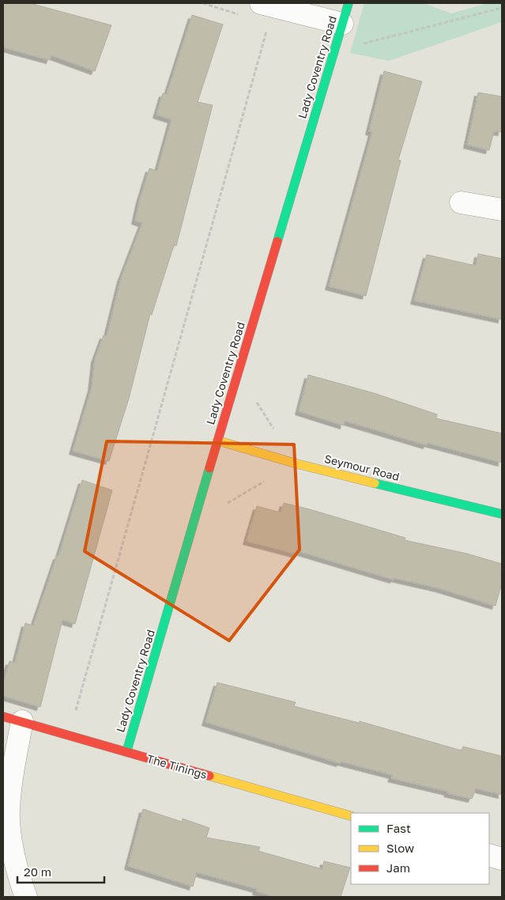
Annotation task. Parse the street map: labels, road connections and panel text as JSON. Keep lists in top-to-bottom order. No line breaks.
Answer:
{"streets":{"street":["Lady Coventry Road","Seymour Road","The Tinings"]},"crossings":[["Lady Coventry Road","Seymour Road"],["Lady Coventry Road","The Tinings"]],"legend":["Fast","Slow","Jam"],"scale_bar":"20 m"}
